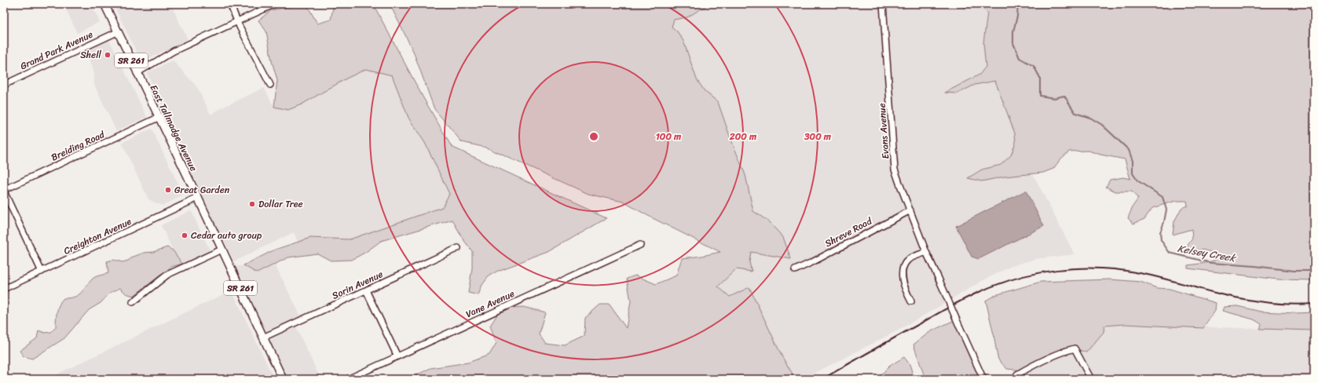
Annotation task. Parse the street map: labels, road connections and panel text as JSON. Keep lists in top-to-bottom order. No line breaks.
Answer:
{"streets":{"main road":["SR 261","East Tallmadge Avenue"],"street":["Grand Park Avenue","Evans Avenue","Breiding Road","Shreve Road","Creighton Avenue","Sorin Avenue","Vane Avenue"]},"crossings":[["Grand Park Avenue","East Tallmadge Avenue"],["East Tallmadge Avenue","Breiding Road"],["East Tallmadge Avenue","Creighton Avenue"],["East Tallmadge Avenue","Sorin Avenue"],["Evans Avenue","Shreve Road"]],"water":["Kelsey Creek"],"places":["Shell","Great Garden","Dollar Tree","Cedar auto group"],"rings":["100 m","200 m","300 m"]}
